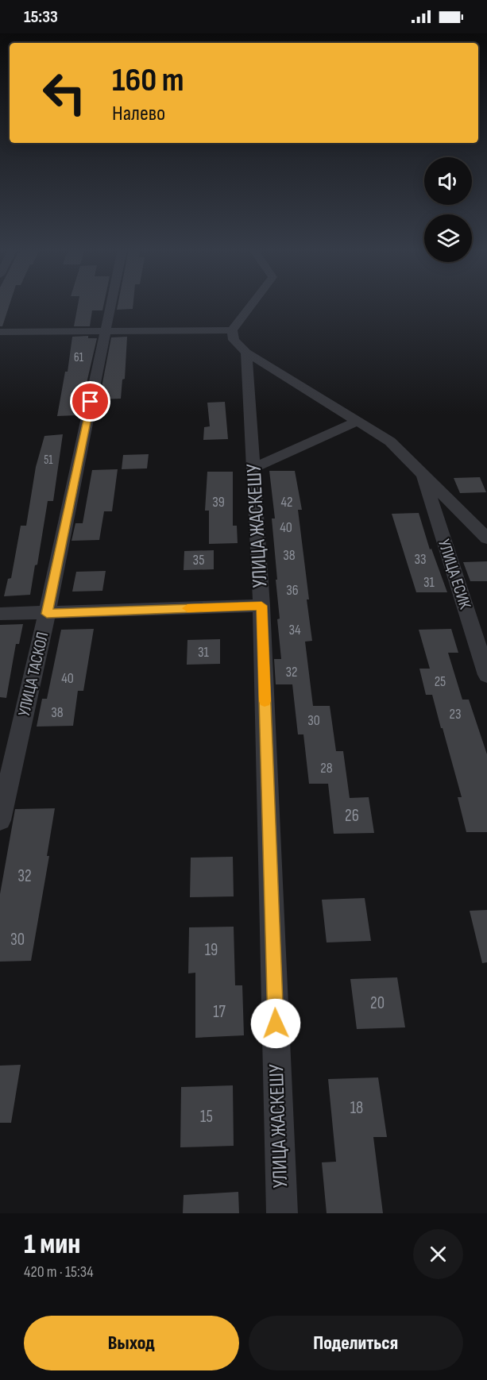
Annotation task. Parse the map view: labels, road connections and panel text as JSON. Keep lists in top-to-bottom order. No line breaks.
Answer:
{"streets":{"street":["УЛИЦА ЖАСКЕШУ","УЛИЦА ЕСИК","УЛИЦА ТАСКОЛ"]},"house_numbers":["61","51","39","42","40","38","33","35","31","36","34","31","32","40","25","38","23","30","28","26","32","30","19","20","17","18","15"],"page":{"status":"15:33","turn":["160 m","Налево"],"heading":["1 мин","420 m · 15:34"],"buttons":["Выход","Поделиться"]}}
